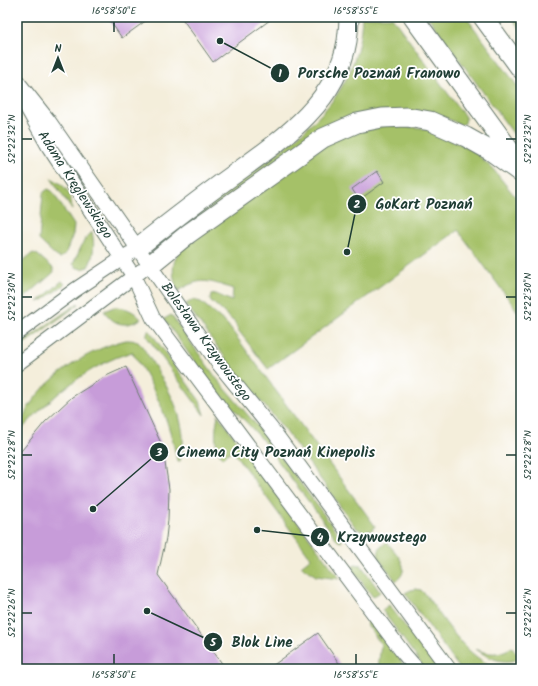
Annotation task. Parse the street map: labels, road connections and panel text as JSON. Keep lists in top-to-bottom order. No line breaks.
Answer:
{"streets":{"street":["Adama Kręglewskiego","Bolesława Krzywoustego"]},"crossings":[["Adama Kręglewskiego","Bolesława Krzywoustego"]],"places":["Porsche Poznań Franowo","GoKart Poznań","Cinema City Poznań Kinepolis","Krzywoustego","Blok Line"],"north":"top","coordinates":["16°58'50\"E","16°58'55\"E","52°22'32\"N","52°22'30\"N","52°22'28\"N","52°22'26\"N"]}
